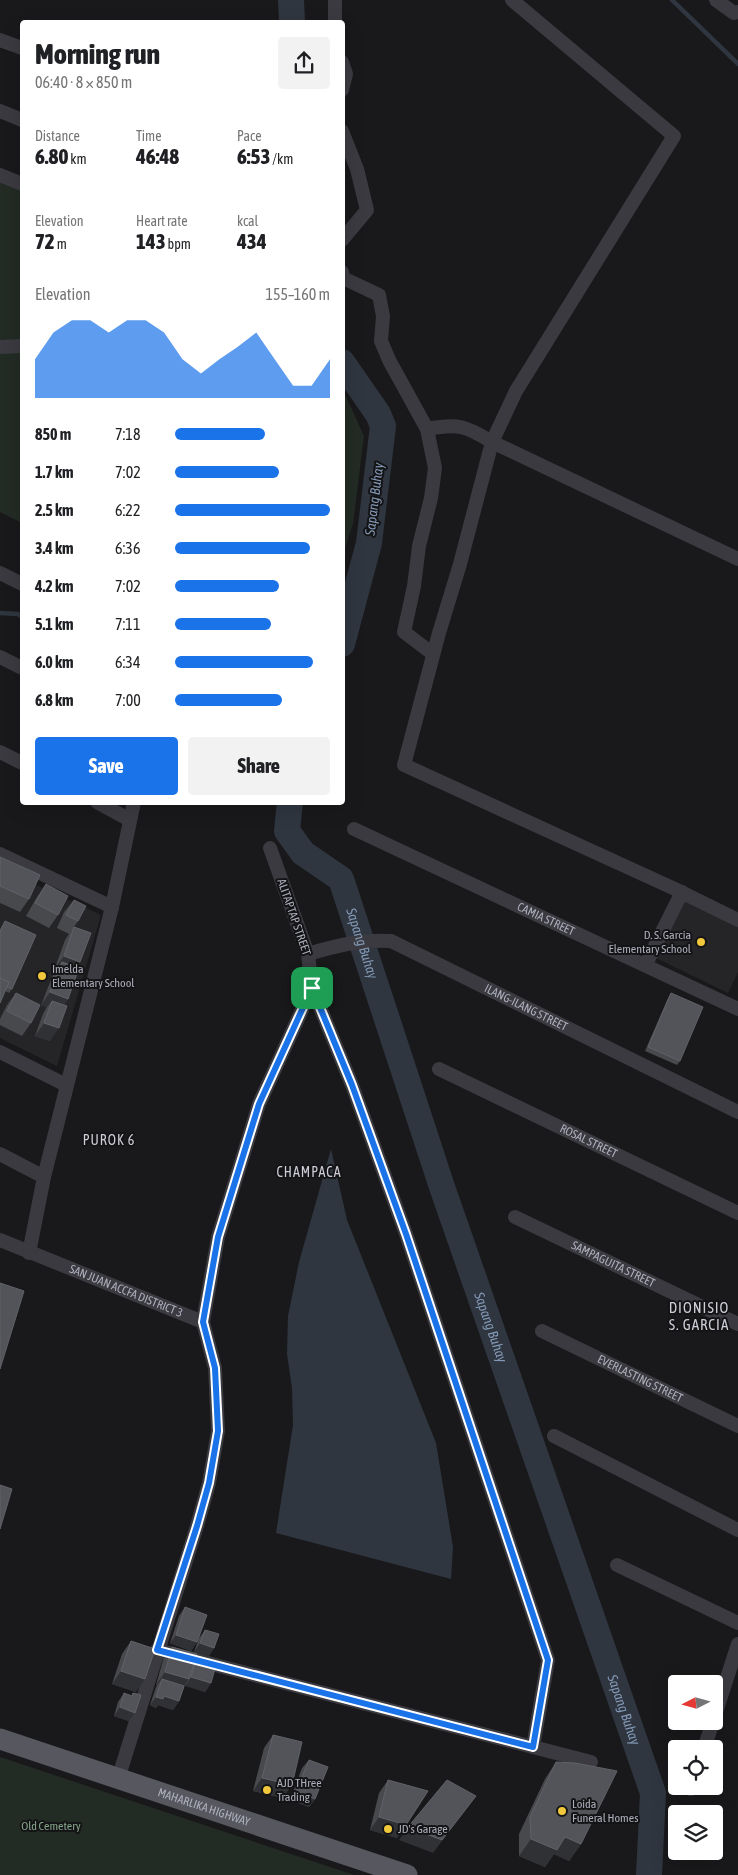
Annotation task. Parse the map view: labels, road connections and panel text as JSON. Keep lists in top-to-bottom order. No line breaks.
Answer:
{"streets":{"main road":["MAHARLIKA HIGHWAY"],"street":["ALITAPTAP STREET","CAMIA STREET","ILANG-ILANG STREET","ROSAL STREET","SAMPAGUITA STREET","SAN JUAN ACCFA DISTRICT 3","EVERLASTING STREET"]},"crossings":[["ALITAPTAP STREET","ILANG-ILANG STREET"]],"districts":["PUROK 6","CHAMPACA","DIONISIO S. GARCIA"],"water":["Sapang Buhay"],"parks":["Old Cemetery"],"places":["D. S. Garcia Elementary School","Imelda Elementary School","AJD THree Trading","Loida Funeral Homes","JD's Garage"],"north":"left","page":{"heading":["Morning run","06:40 · 8 × 850 m"],"stats":[["Distance","6.80 km"],["Time","46:48"],["Pace","6:53 /km"],["Elevation","72 m"],["Heart rate","143 bpm"],["kcal","434"]],"chart":["Elevation","155–160 m"],"list":[{"name":"850 m","note":"7:18"},{"name":"1.7 km","note":"7:02"},{"name":"2.5 km","note":"6:22"},{"name":"3.4 km","note":"6:36"},{"name":"4.2 km","note":"7:02"},{"name":"5.1 km","note":"7:11"},{"name":"6.0 km","note":"6:34"},{"name":"6.8 km","note":"7:00"}],"buttons":["Save","Share"]}}
